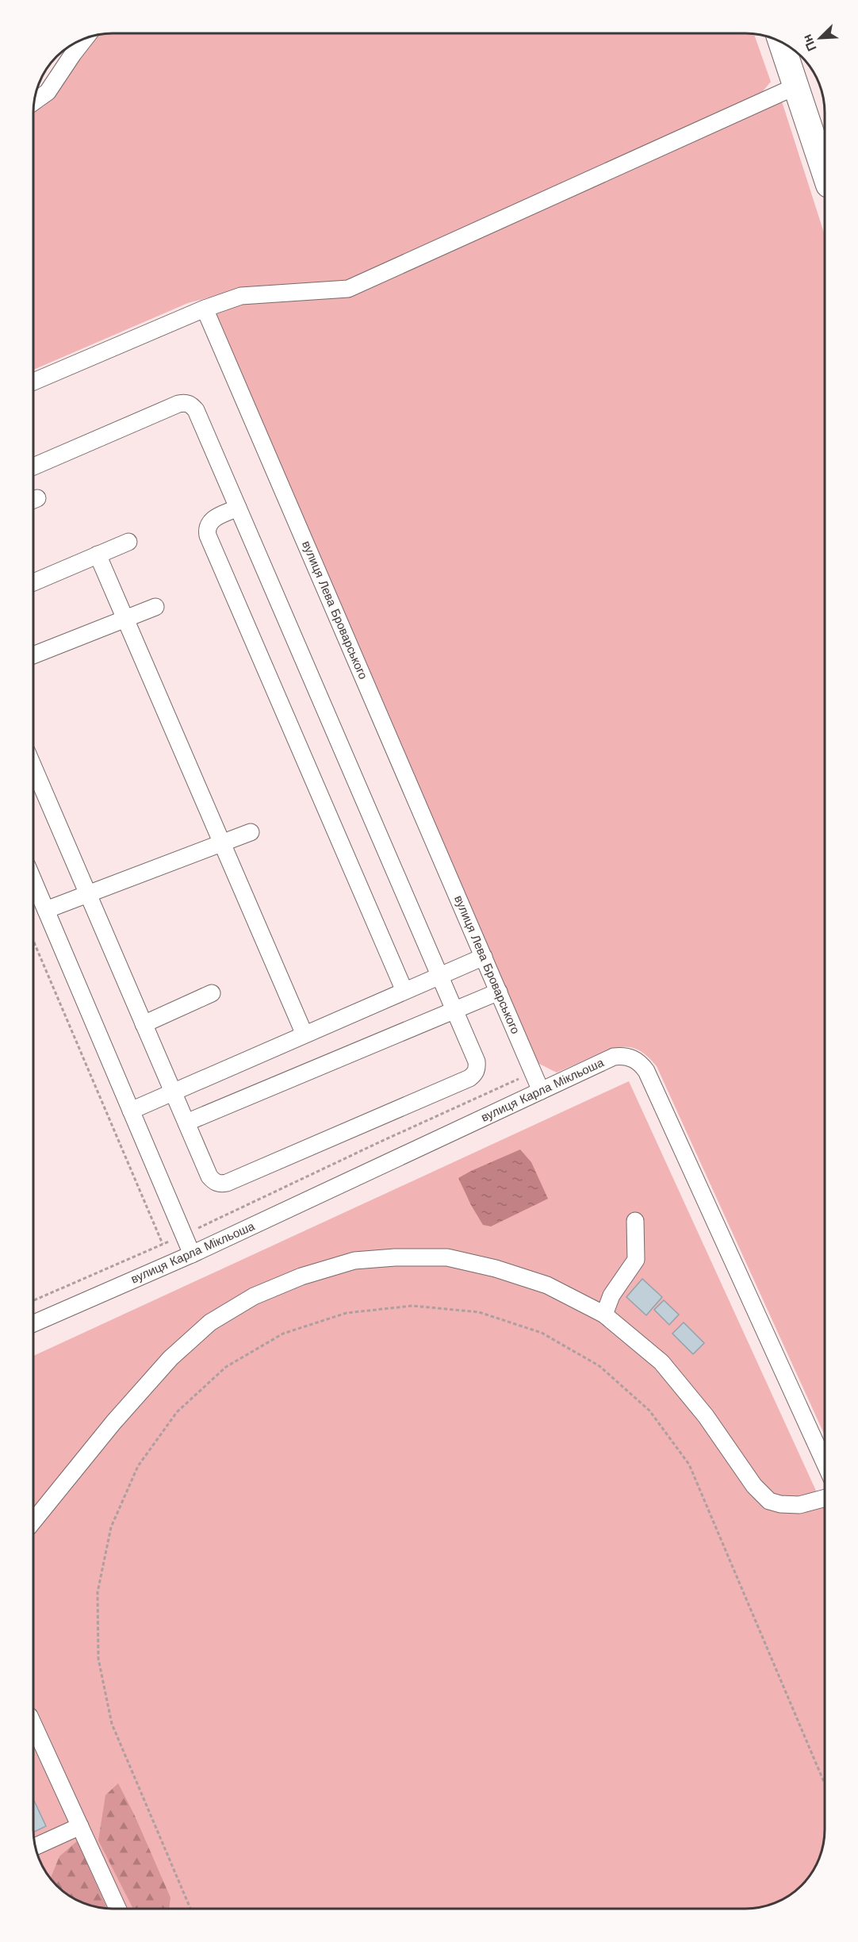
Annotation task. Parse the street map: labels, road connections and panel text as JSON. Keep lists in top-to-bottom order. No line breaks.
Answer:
{"streets":{"street":["вулиця Лева Броварського","вулиця Карла Мікльоша"]},"crossings":[["вулиця Лева Броварського","вулиця Карла Мікльоша"]],"north":"bottom left"}
